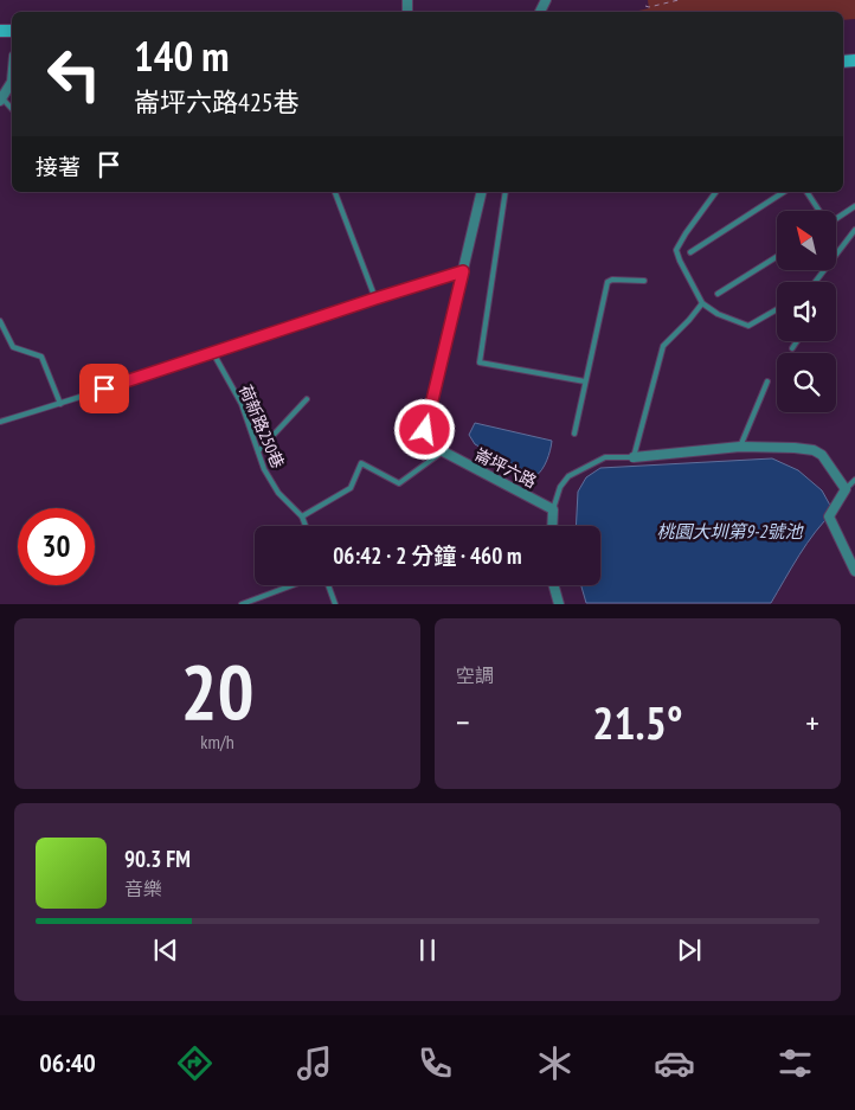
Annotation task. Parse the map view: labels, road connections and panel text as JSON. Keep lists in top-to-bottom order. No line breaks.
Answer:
{"streets":{"street":["崙坪六路"],"lane":["荷新路250巷"]},"water":["桃園大圳第9-2號池"],"north":"top left","page":{"turn":["140 m","崙坪六路425巷"],"then":"接著","limit":"30","trip":"06:42 · 2 分鐘 · 460 m","tile":[["20","km/h"],"空調"],"heat":["−","21.5°","+"],"song":["90.3 FM","音樂"],"tabs":"06:40"}}
